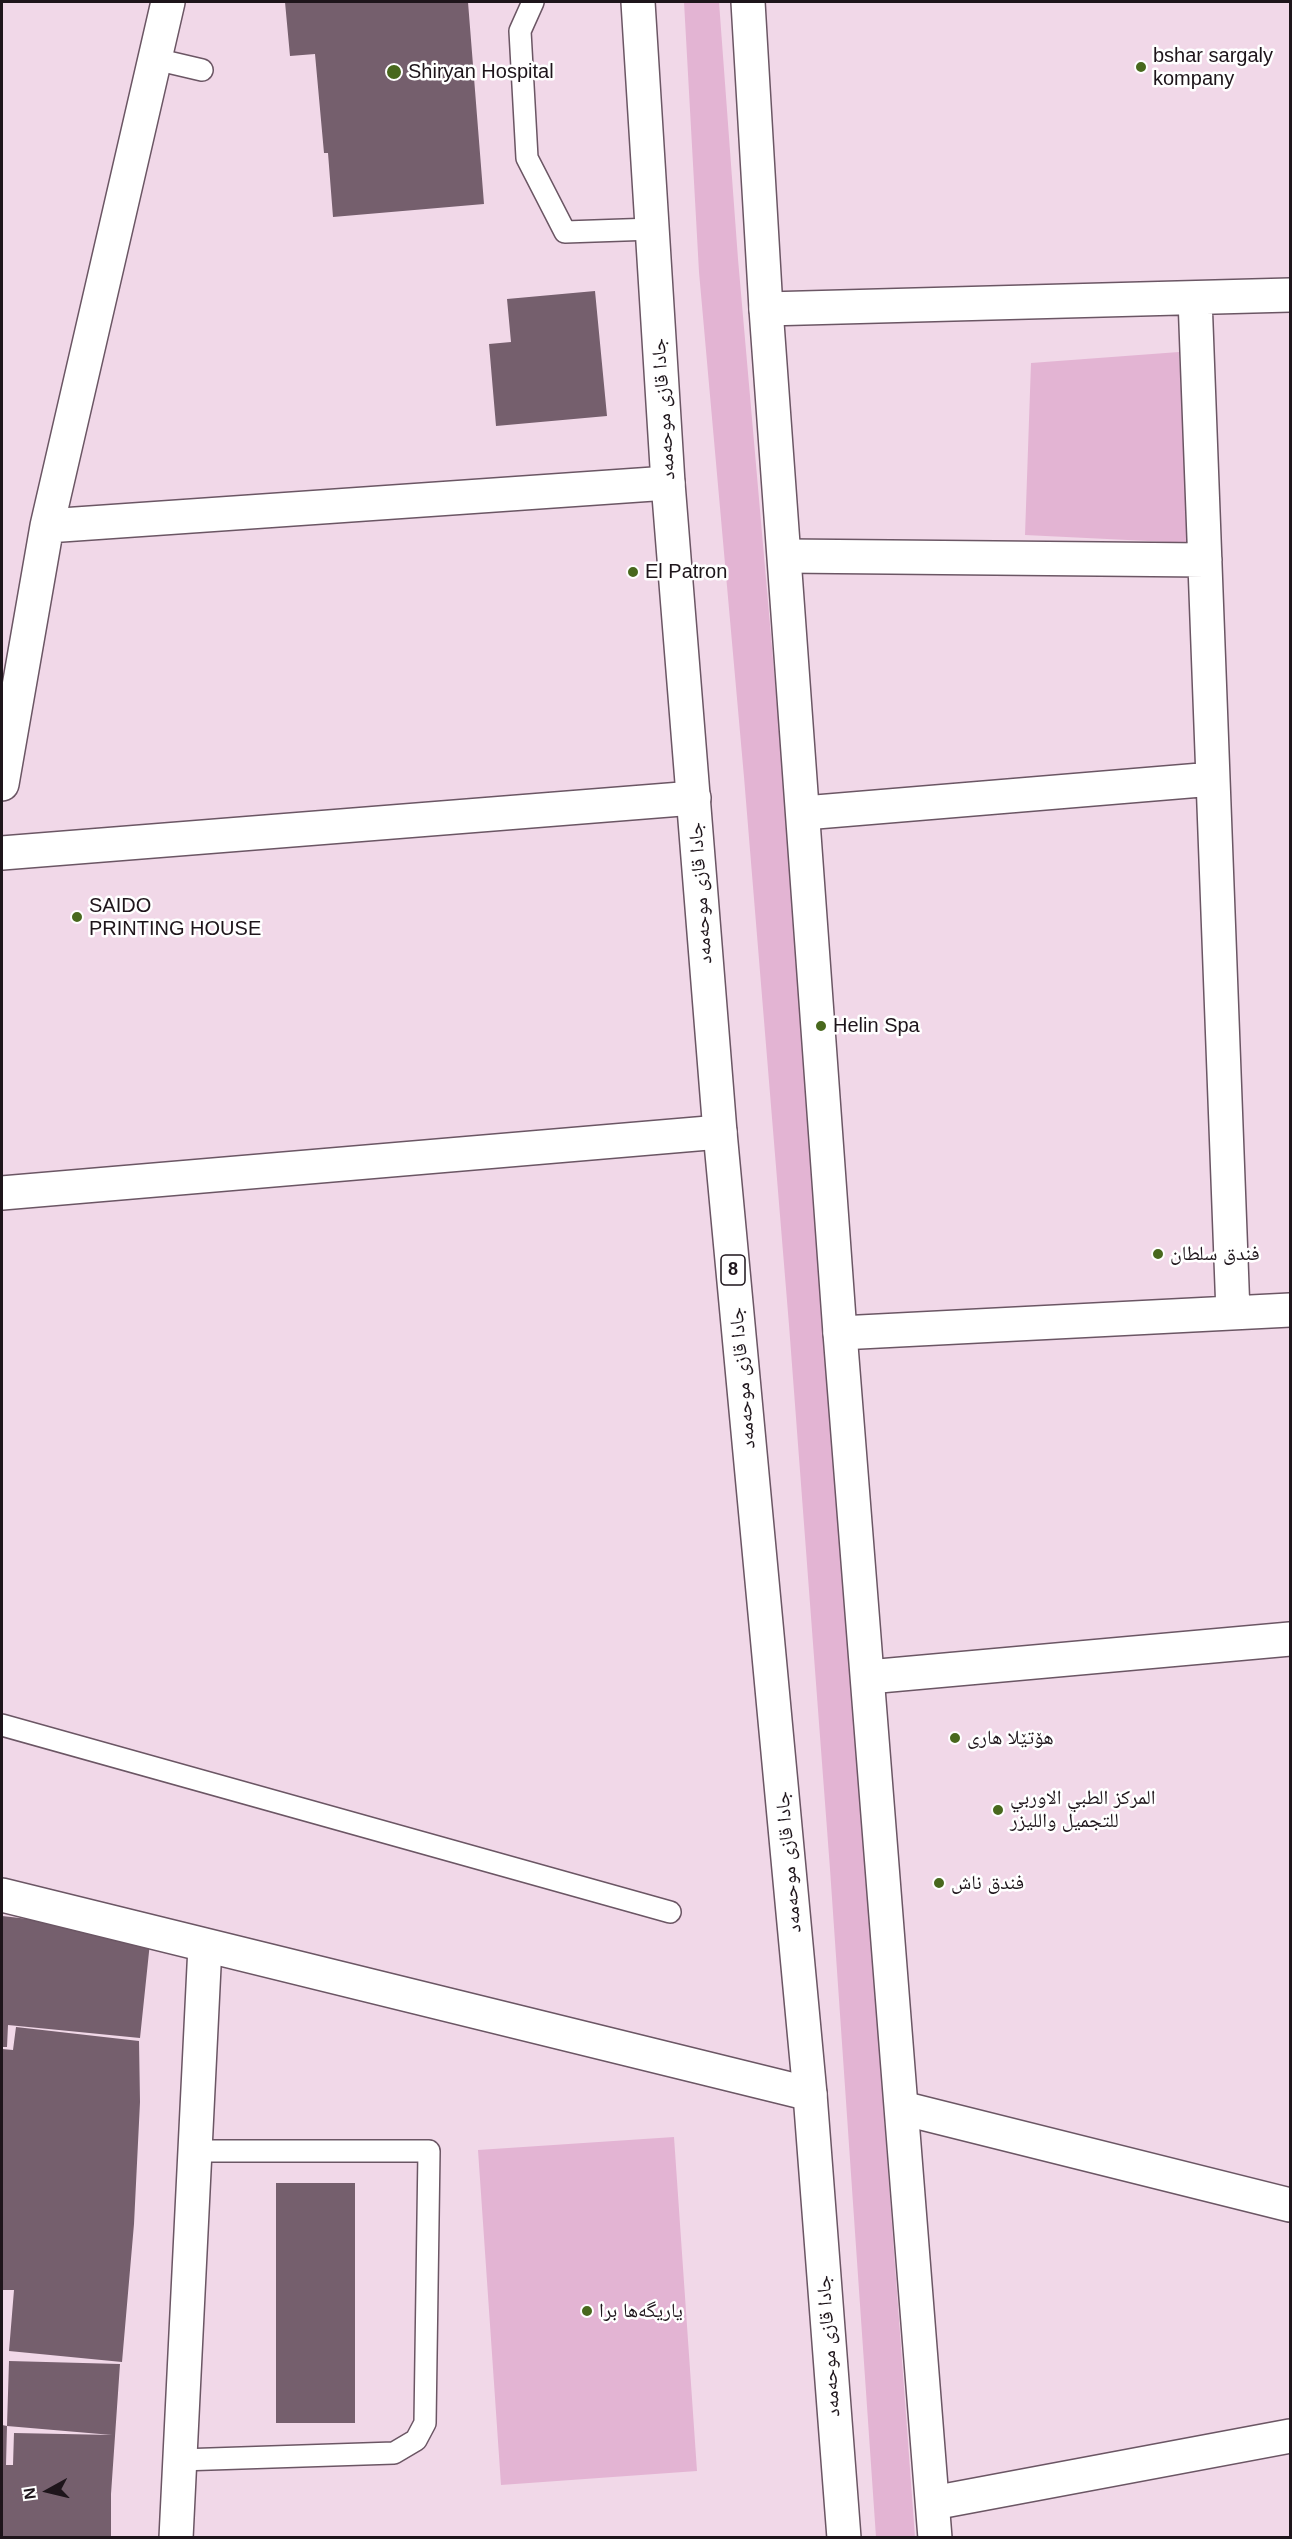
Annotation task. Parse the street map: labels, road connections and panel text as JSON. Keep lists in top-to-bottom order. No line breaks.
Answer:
{"streets":{"street":["جادا قازی موحەمەد","8"]},"places":["bshar sargaly kompany","Shiryan Hospital","El Patron","SAIDO PRINTING HOUSE","Helin Spa","فندق سلطان","هۆتێلا هاری","المركز الطبي الاوربي للتجميل والليزر","فندق ناش","یاریگەها برا"],"north":"left"}
